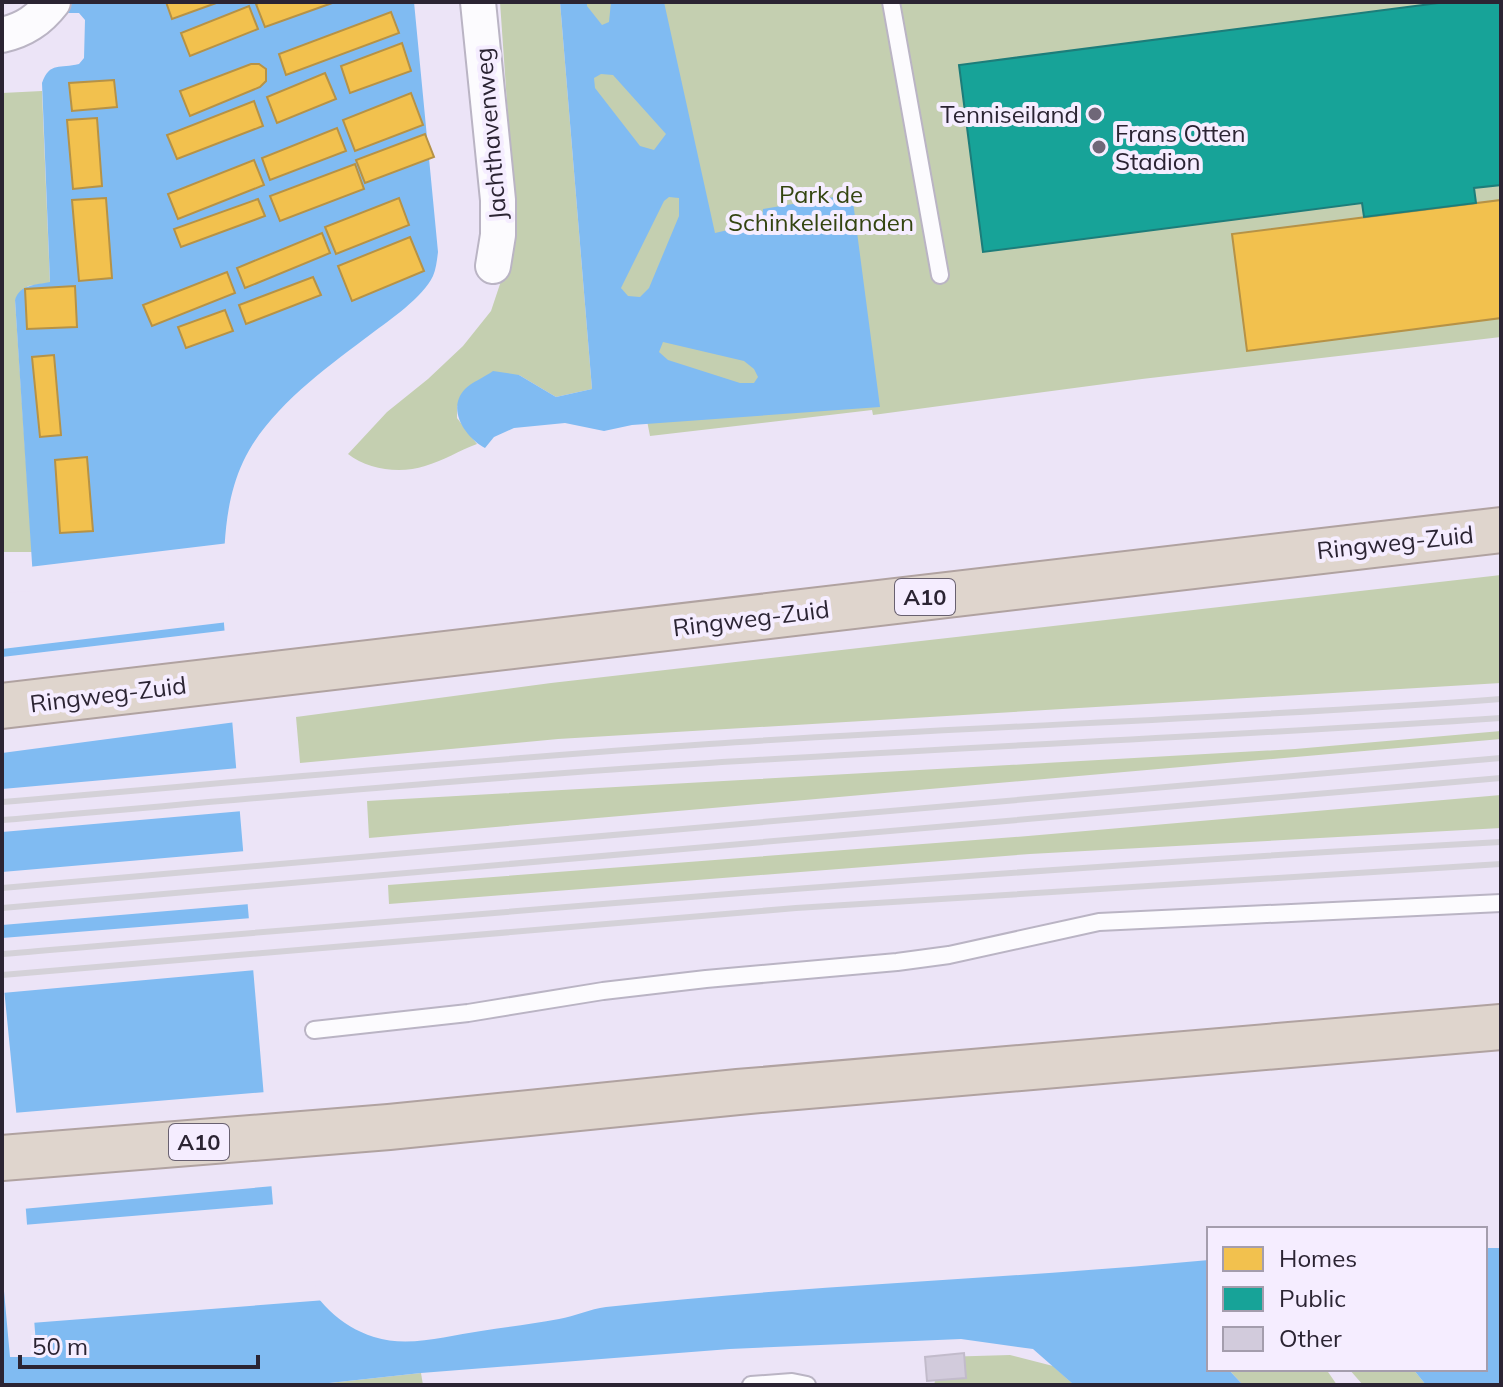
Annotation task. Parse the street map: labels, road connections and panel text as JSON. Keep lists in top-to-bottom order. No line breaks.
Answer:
{"streets":{"highway":["Ringweg-Zuid","A10"],"street":["Jachthavenweg"]},"parks":["Park de Schinkeleilanden"],"places":["Tenniseiland","Frans Otten Stadion"],"legend":["Homes","Public","Other"],"scale_bar":"50 m"}
